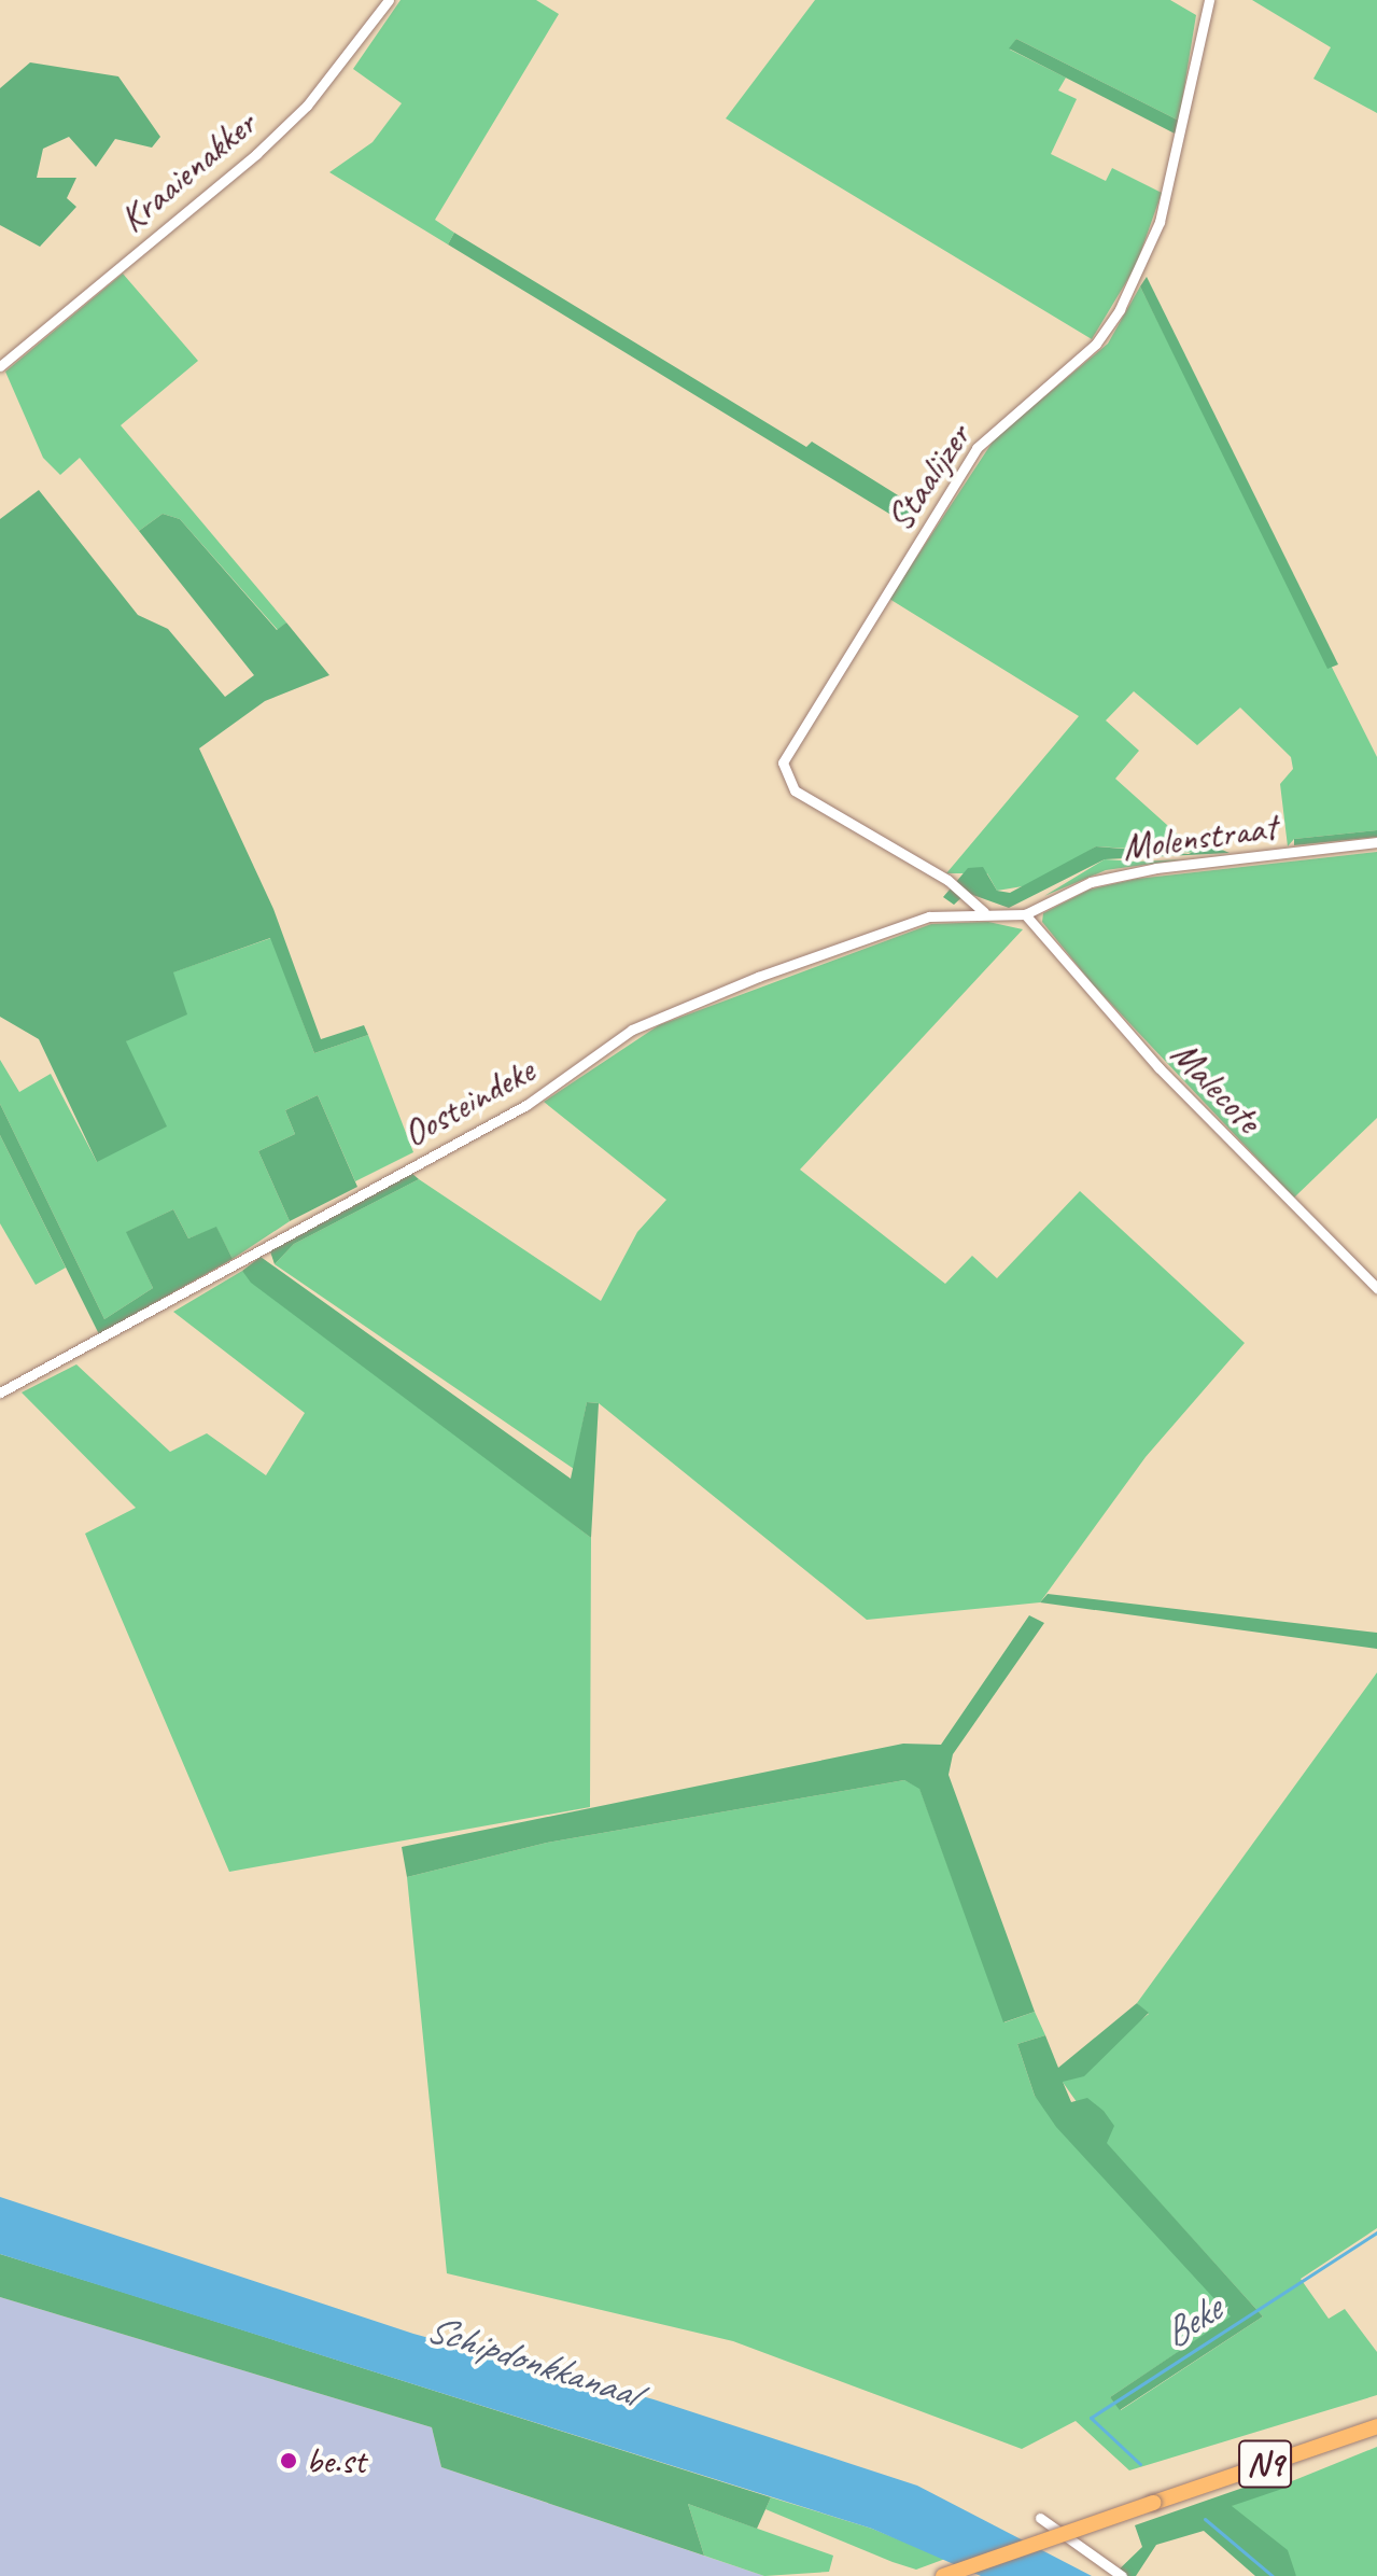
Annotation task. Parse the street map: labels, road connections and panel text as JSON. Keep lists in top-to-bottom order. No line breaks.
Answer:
{"streets":{"main road":["N9"],"street":["Kraaienakker","Staalijzer","Molenstraat","Malecote","Oosteindeke"]},"crossings":[["Staalijzer","Oosteindeke"],["Molenstraat","Malecote"],["Molenstraat","Oosteindeke"],["Malecote","Oosteindeke"]],"water":["Beke","Schipdonkkanaal"],"places":["be.st"]}
